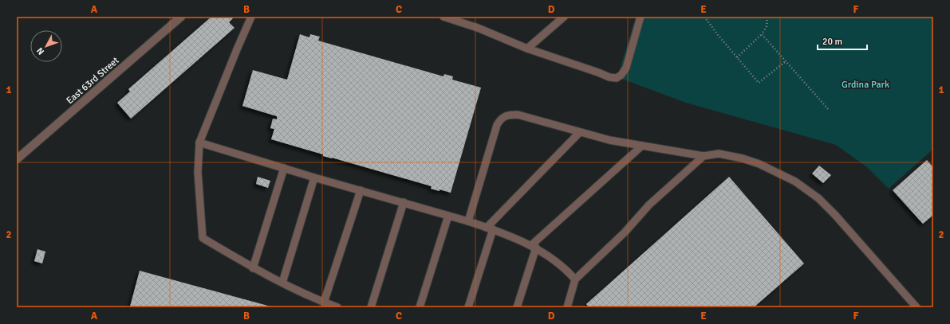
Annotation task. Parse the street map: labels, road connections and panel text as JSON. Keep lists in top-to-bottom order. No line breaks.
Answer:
{"streets":{"street":["East 63rd Street"]},"parks":["Grdina Park"],"scale_bar":"20 m","north":"bottom left","grid":{"columns":["A","B","C","D","E","F"],"rows":["1","2"]}}
